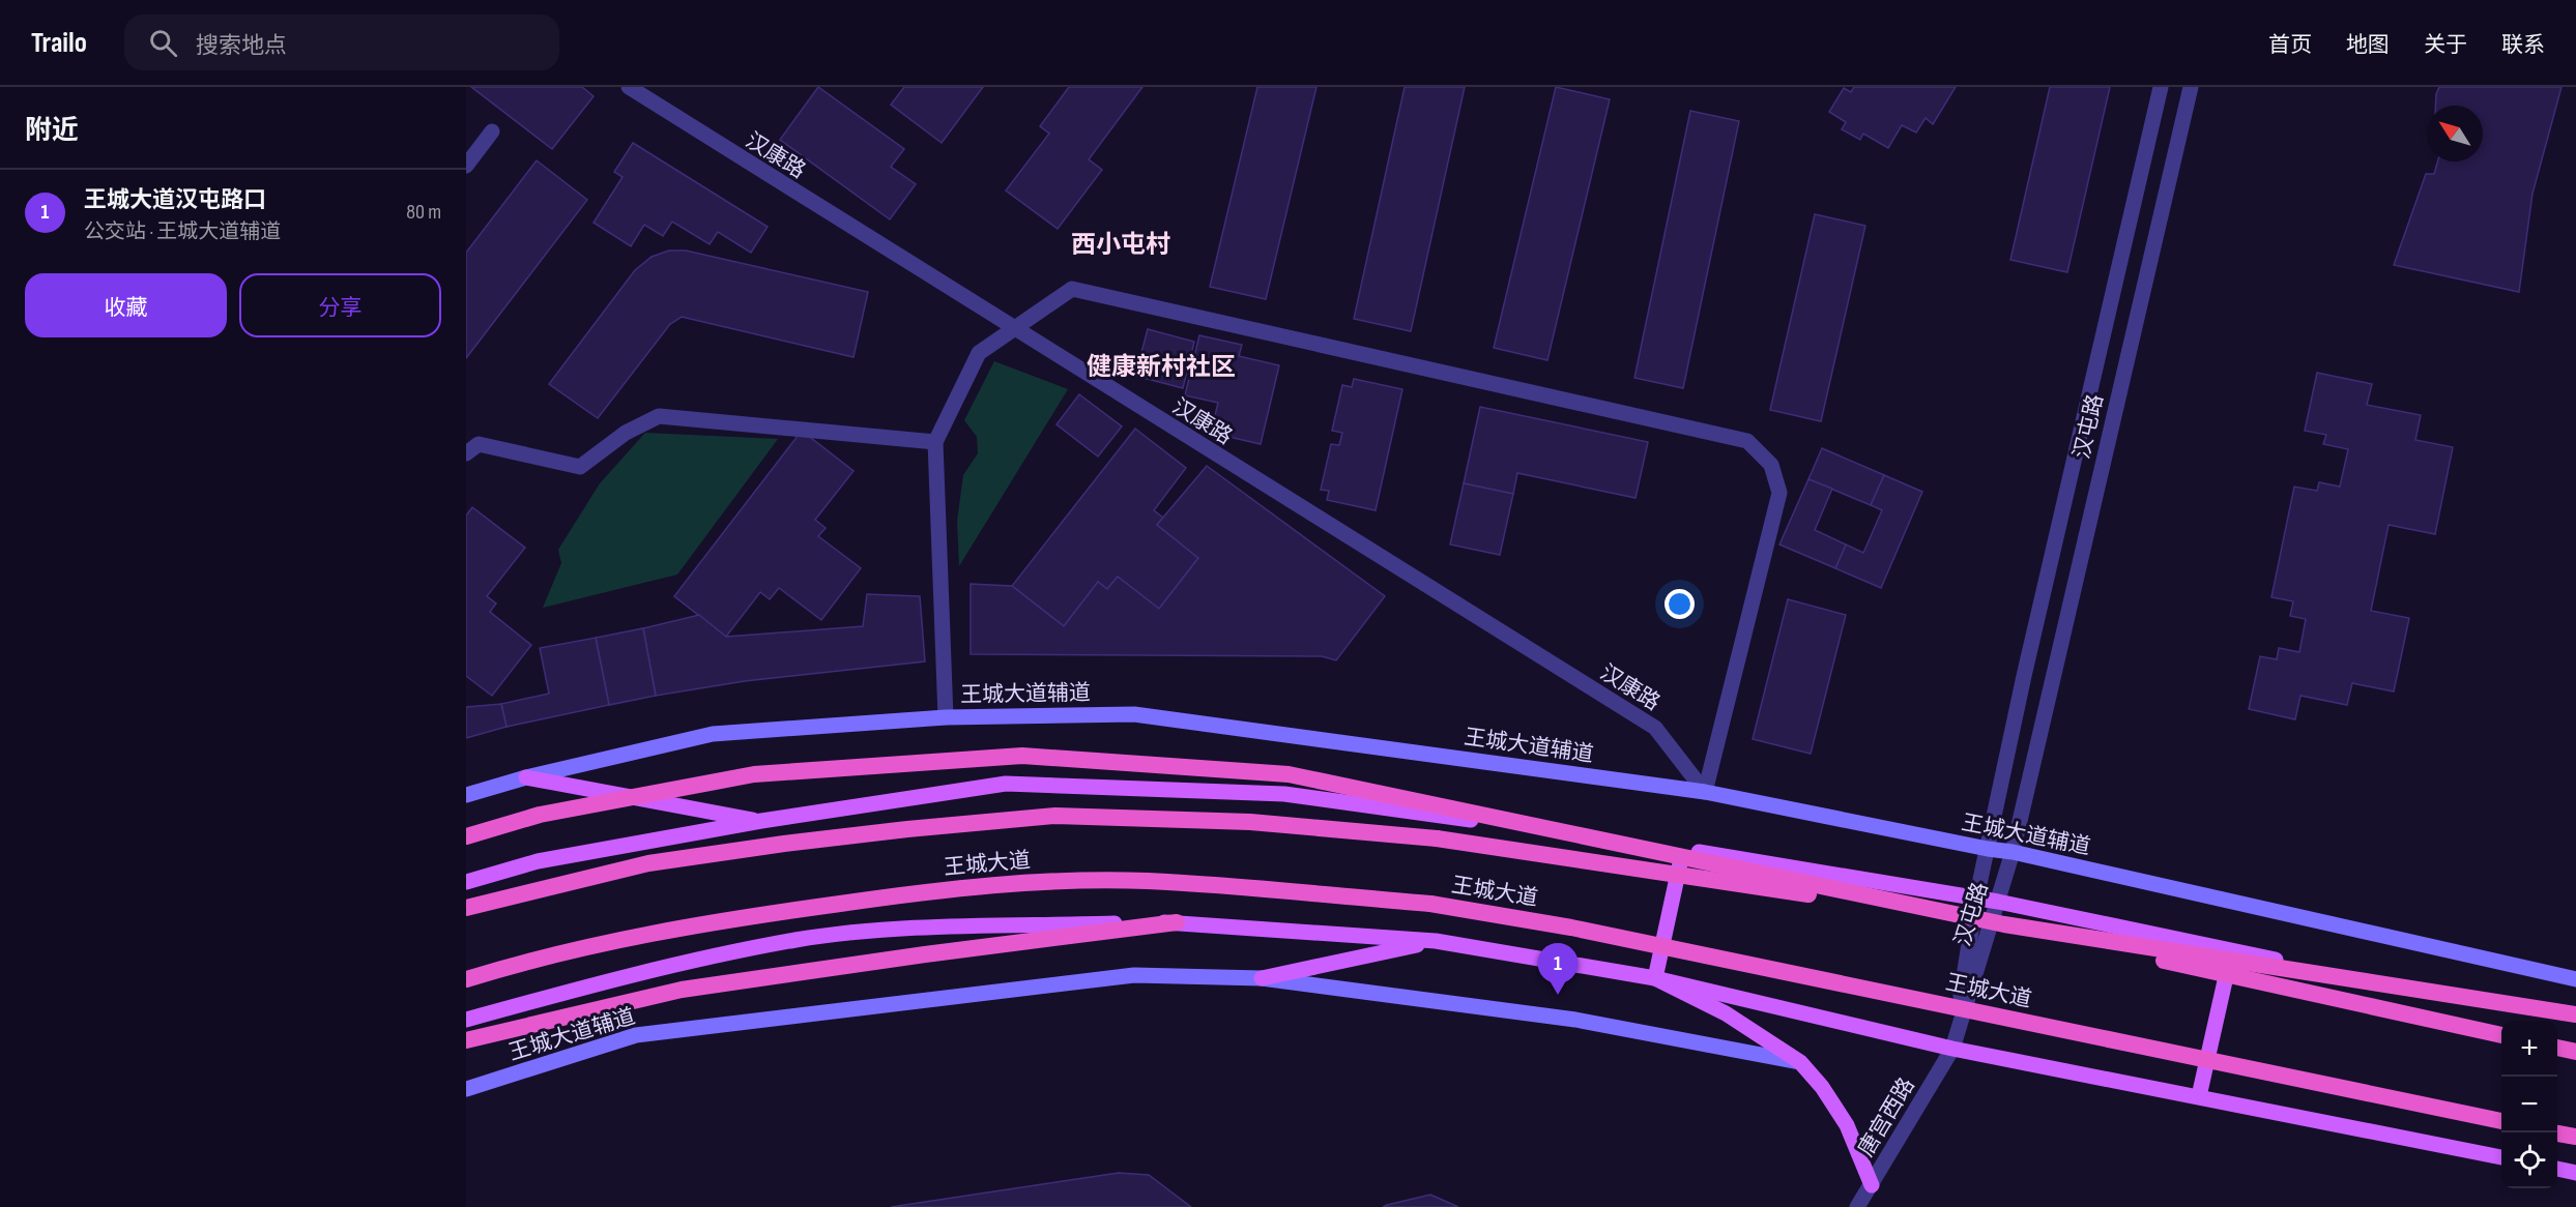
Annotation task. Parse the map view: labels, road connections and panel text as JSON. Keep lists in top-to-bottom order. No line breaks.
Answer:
{"streets":{"highway":["王城大道"],"main road":["王城大道辅道"],"street":["汉康路","汉屯路","唐宫西路"]},"crossings":[["汉康路","王城大道辅道"],["汉屯路","王城大道辅道"],["汉屯路","唐宫西路"]],"districts":["西小屯村","健康新村社区"],"north":"top left","page":{"header":"Trailo","search":"搜索地点","nav":["首页","地图","关于","联系"],"heading":"附近","list":[{"mark":"1","name":"王城大道汉屯路口","note":"公交站 · 王城大道辅道","value":"80 m"}],"buttons":["收藏","分享"],"pins":"1","map_buttons":["+","−"]}}
